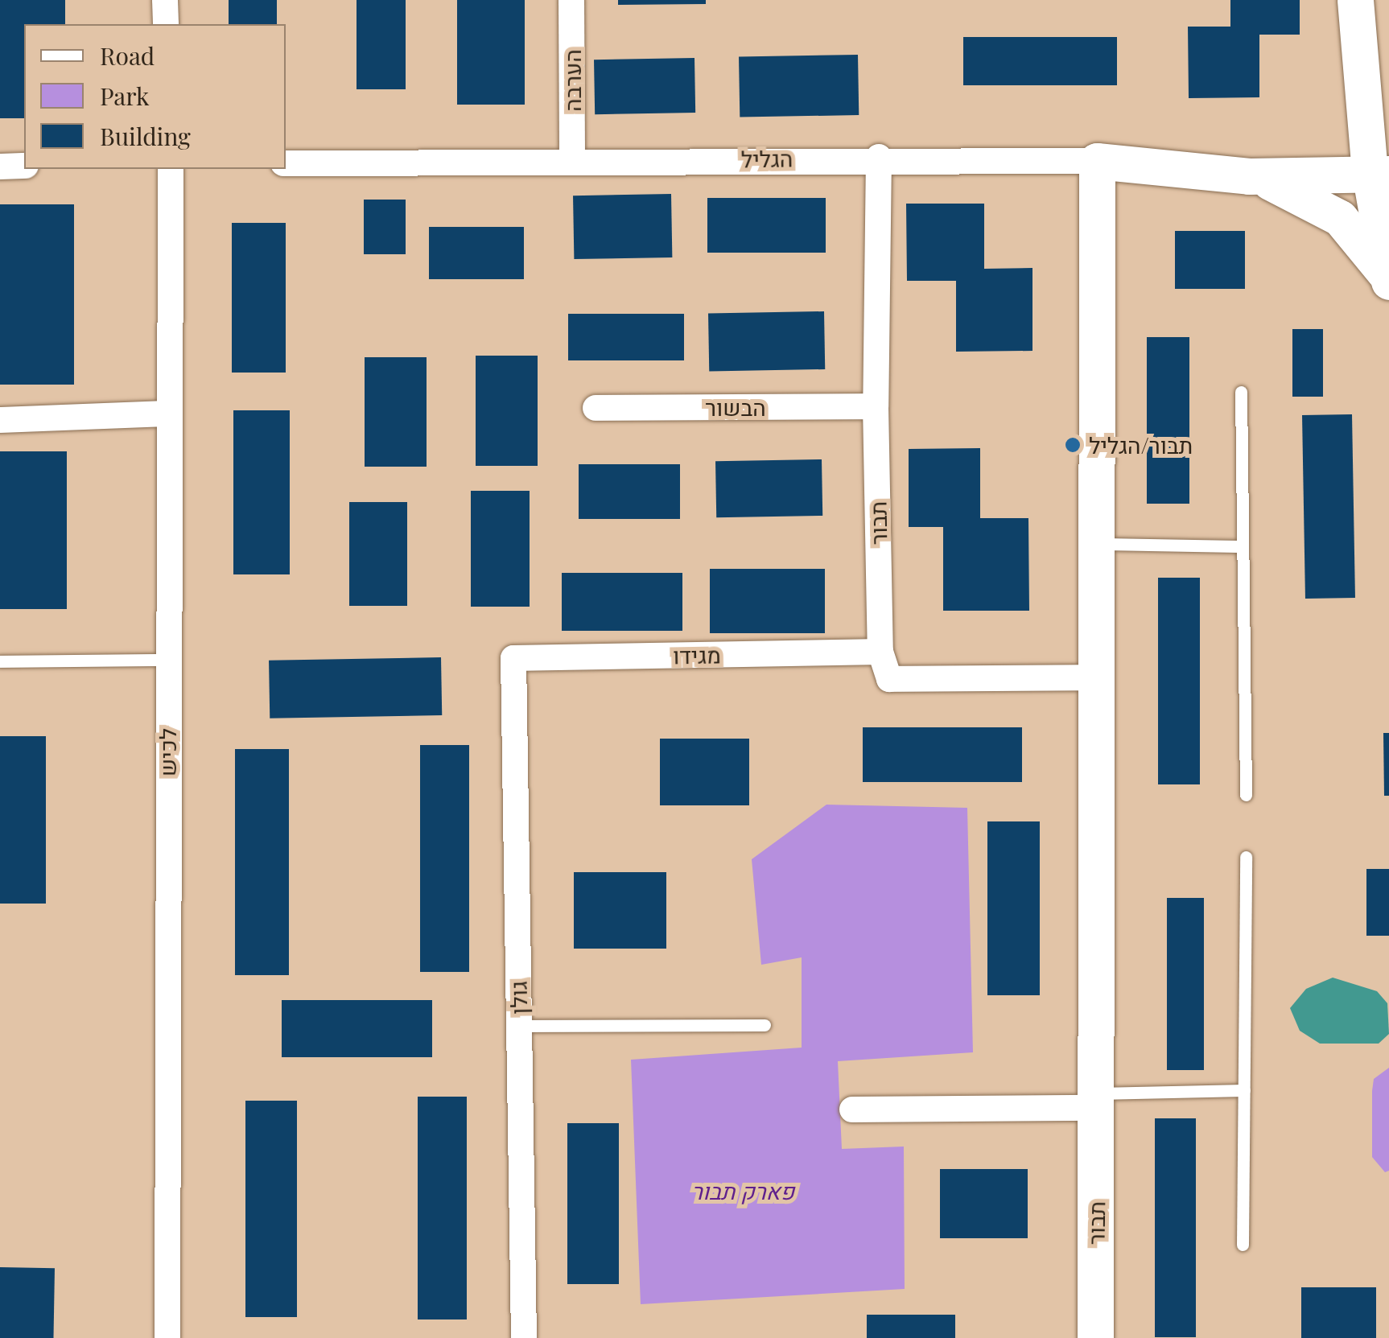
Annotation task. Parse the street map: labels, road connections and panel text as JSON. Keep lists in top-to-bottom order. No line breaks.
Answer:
{"streets":{"street":["הערבה","הגליל","הבשור","תבור","מגידו","לכיש","גולן"]},"crossings":[["הערבה","הגליל"],["הגליל","תבור"],["הבשור","תבור"],["תבור","מגידו"],["מגידו","גולן"]],"parks":["פארק תבור"],"places":["תבור/הגליל"],"legend":["Road","Park","Building"]}
